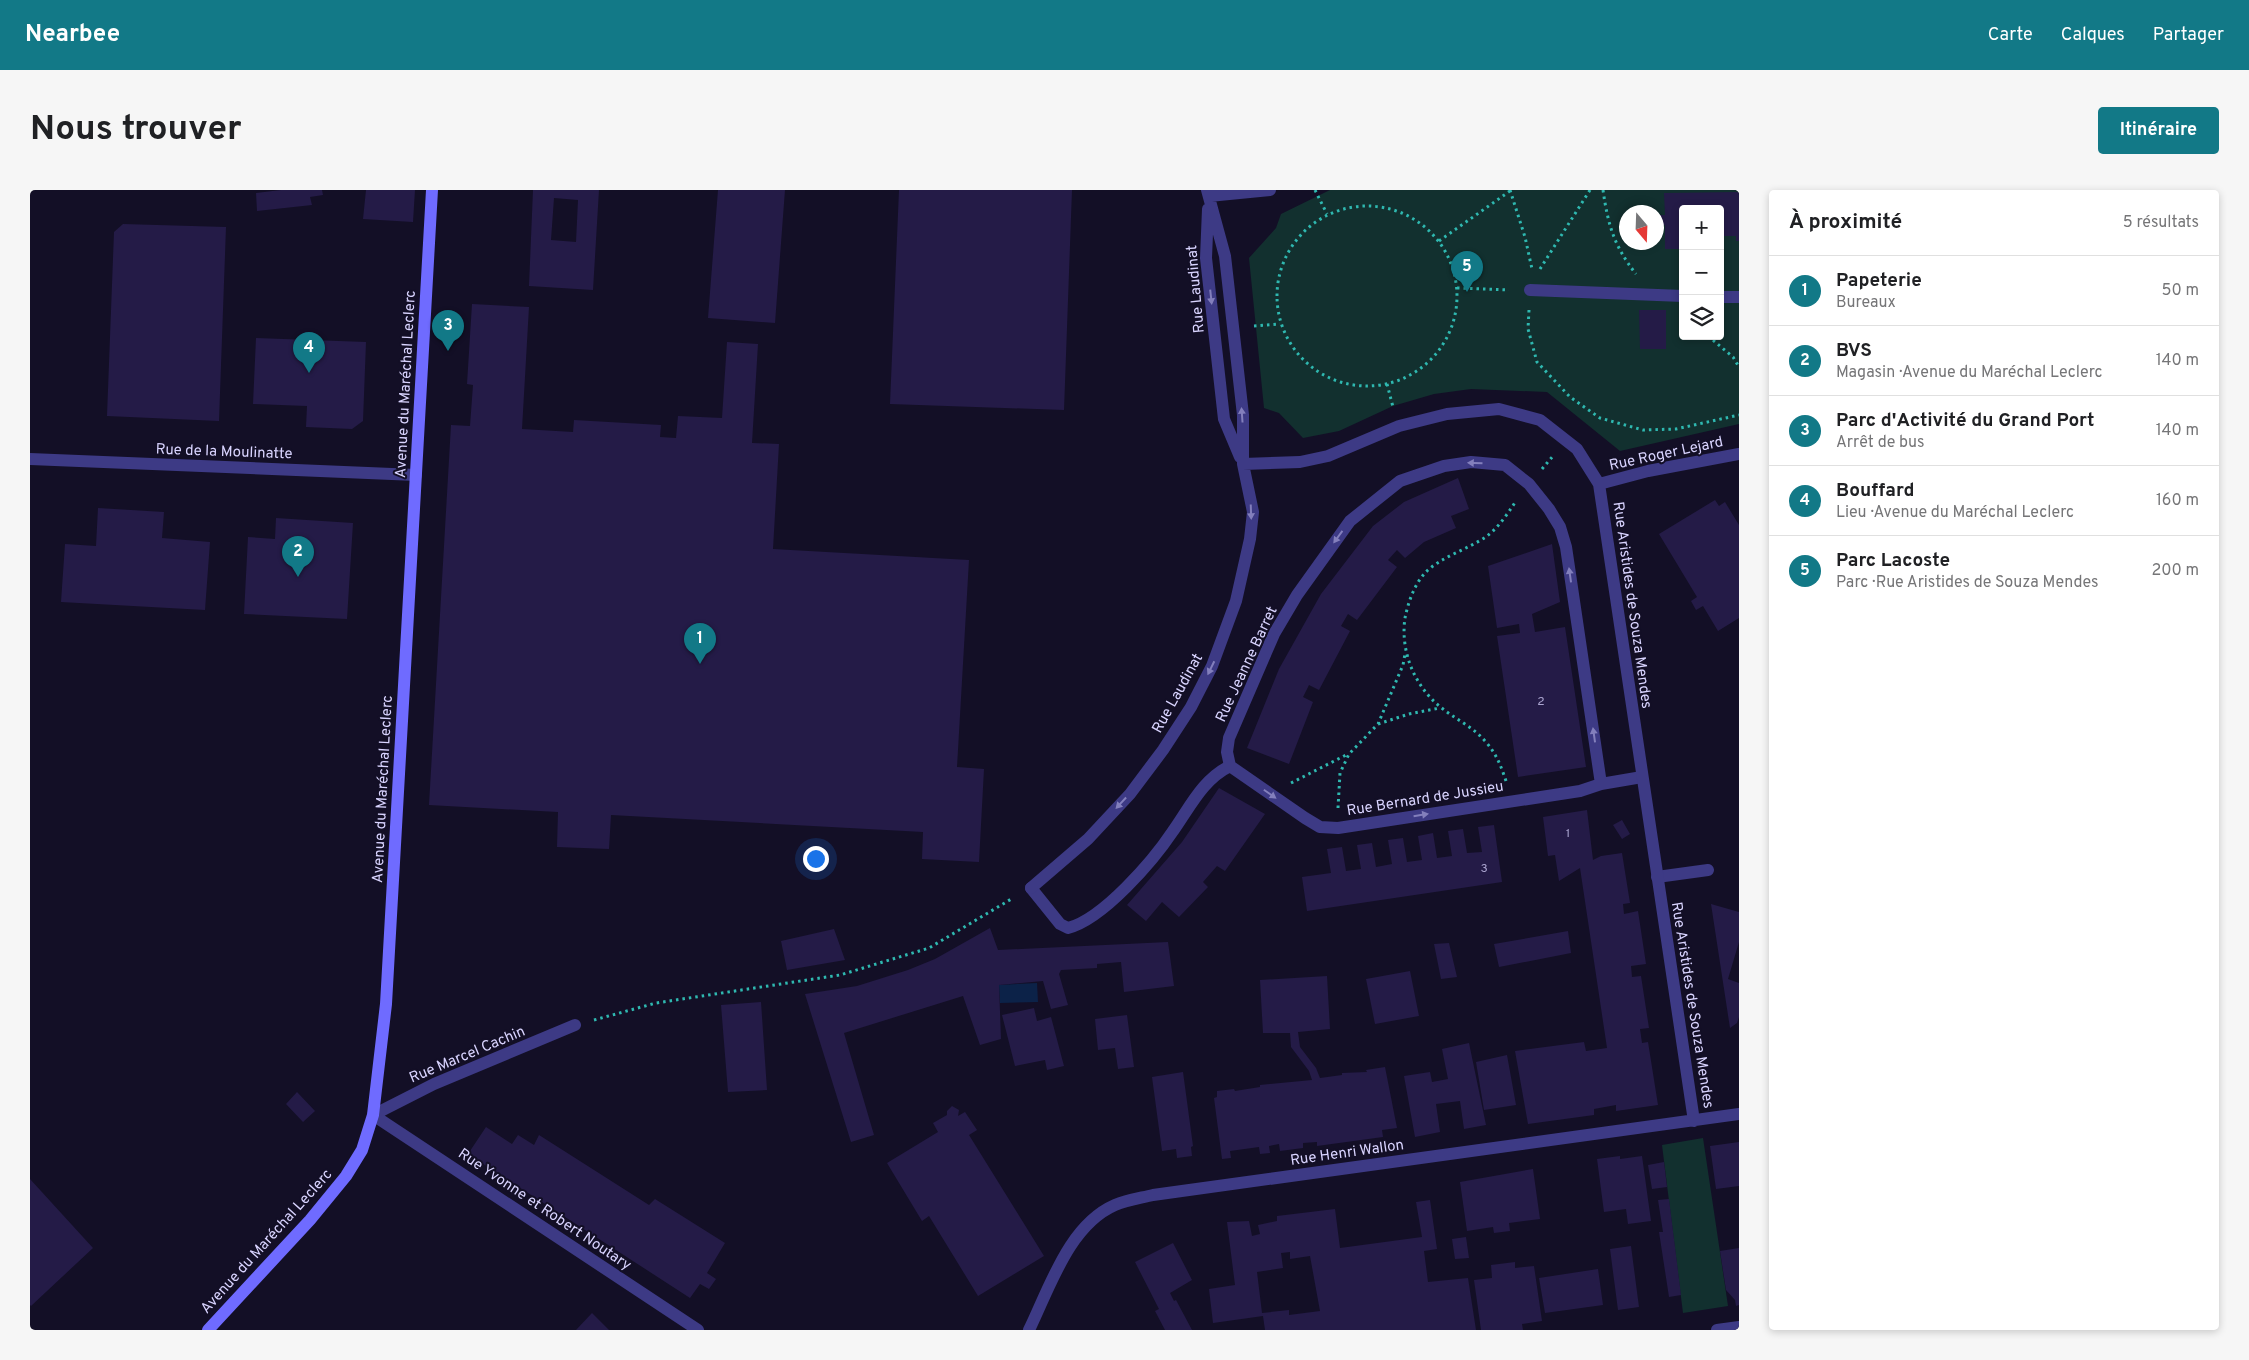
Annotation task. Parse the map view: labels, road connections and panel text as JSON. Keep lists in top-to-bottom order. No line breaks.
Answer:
{"streets":{"street":["Rue Laudinat","Avenue du Maréchal Leclerc","Rue de la Moulinatte","Rue Roger Lejard","Rue Aristides de Souza Mendes","Rue Jeanne Barret","Rue Bernard de Jussieu","Rue Marcel Cachin","Rue Henri Wallon","Rue Yvonne et Robert Noutary"]},"crossings":[["Rue Laudinat","Rue Aristides de Souza Mendes"],["Avenue du Maréchal Leclerc","Rue de la Moulinatte"],["Avenue du Maréchal Leclerc","Rue Marcel Cachin"],["Avenue du Maréchal Leclerc","Rue Yvonne et Robert Noutary"],["Rue Roger Lejard","Rue Aristides de Souza Mendes"],["Rue Aristides de Souza Mendes","Rue Bernard de Jussieu"],["Rue Aristides de Souza Mendes","Rue Henri Wallon"],["Rue Jeanne Barret","Rue Bernard de Jussieu"],["Rue Marcel Cachin","Rue Yvonne et Robert Noutary"]],"one_way":["Rue Bernard de Jussieu"],"house_numbers":["2","1","3"],"north":"bottom","page":{"header":"Nearbee","nav":["Carte","Calques","Partager"],"buttons":"Itinéraire","title":"Nous trouver","heading":["À proximité","5 résultats"],"map_buttons":["+","−"],"pins":["5","3","4","2","1"],"list":[{"mark":"1","name":"Papeterie","note":"Bureaux","value":"50 m"},{"mark":"2","name":"BVS","note":"Magasin · Avenue du Maréchal Leclerc","value":"140 m"},{"mark":"3","name":"Parc d'Activité du Grand Port","note":"Arrêt de bus","value":"140 m"},{"mark":"4","name":"Bouffard","note":"Lieu · Avenue du Maréchal Leclerc","value":"160 m"},{"mark":"5","name":"Parc Lacoste","note":"Parc · Rue Aristides de Souza Mendes","value":"200 m"}]}}
